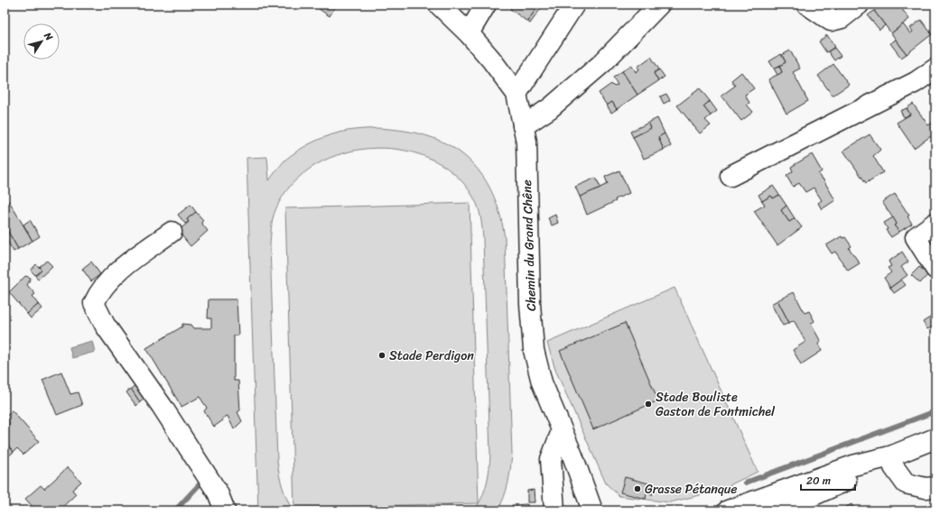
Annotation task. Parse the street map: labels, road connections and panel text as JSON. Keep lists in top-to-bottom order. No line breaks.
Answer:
{"streets":{"main road":["Chemin du Grand Chêne"]},"places":["Stade Perdigon","Stade Bouliste Gaston de Fontmichel","Grasse Pétanque"],"scale_bar":"20 m","north":"top right"}
